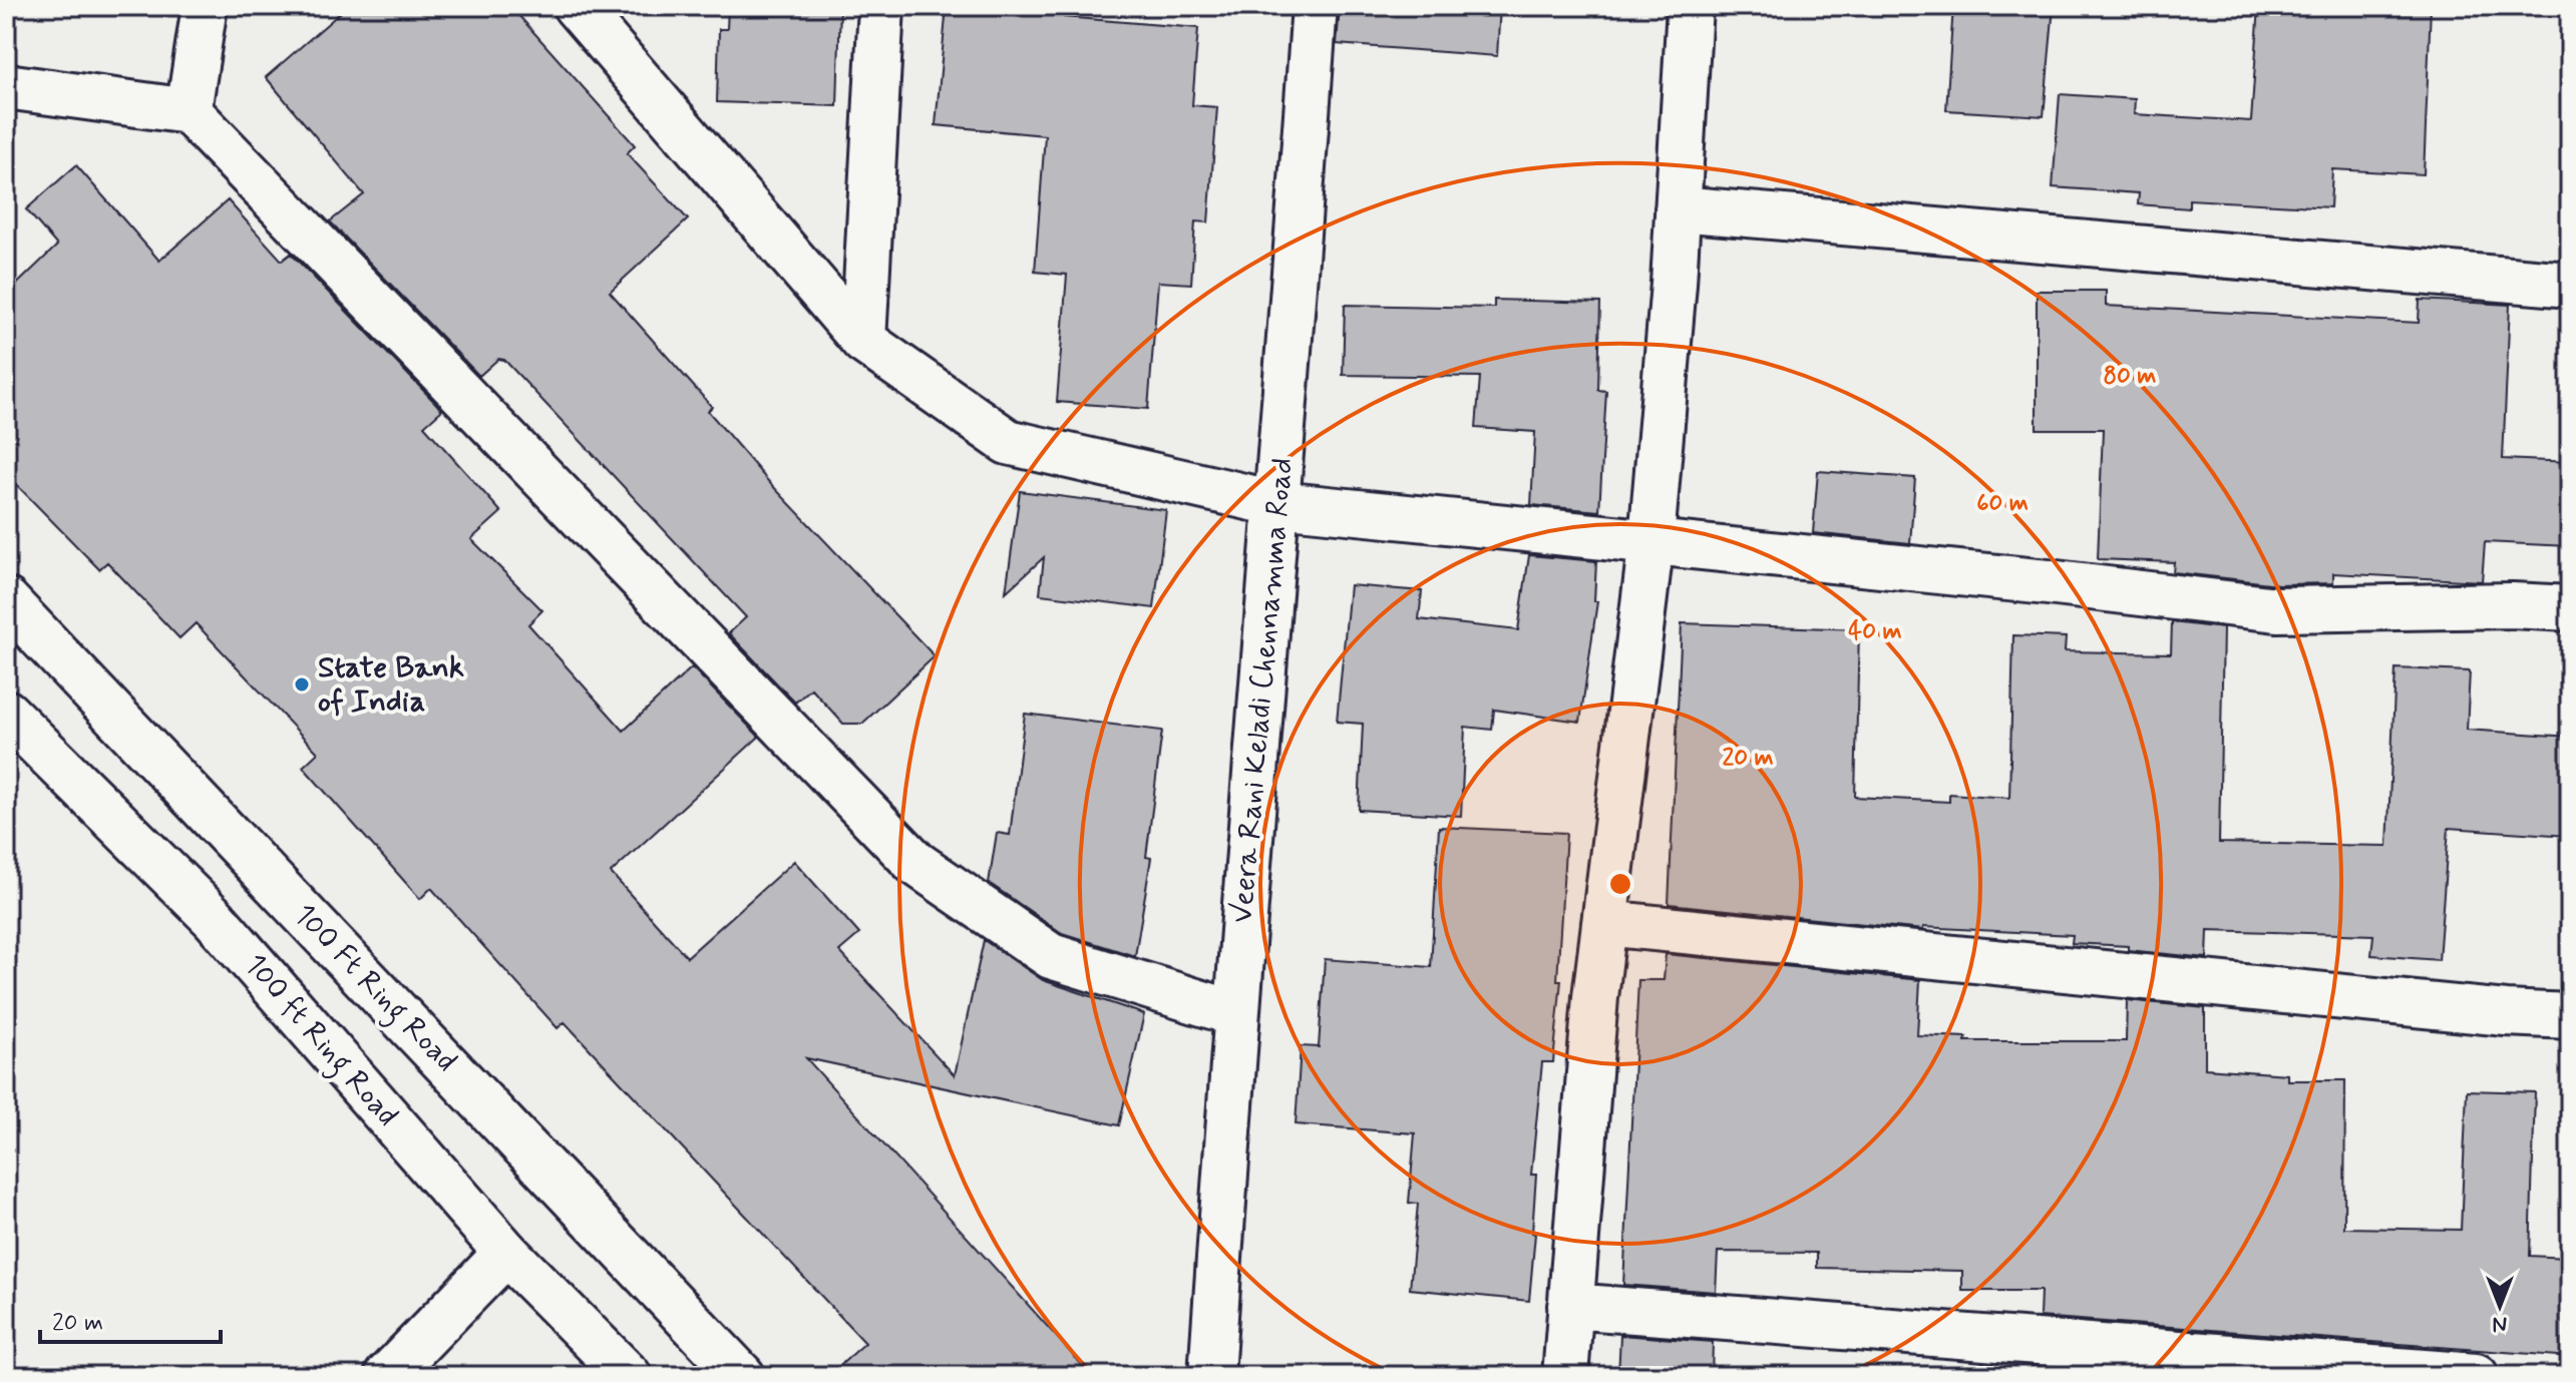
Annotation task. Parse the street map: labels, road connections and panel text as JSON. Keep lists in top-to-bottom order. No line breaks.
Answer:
{"streets":{"street":["Veera Rani Keladi Chennamma Road","100 Ft Ring Road","100 ft Ring Road"]},"places":["State Bank of India"],"scale_bar":"20 m","north":"bottom","rings":["80 m","60 m","40 m","20 m"]}
